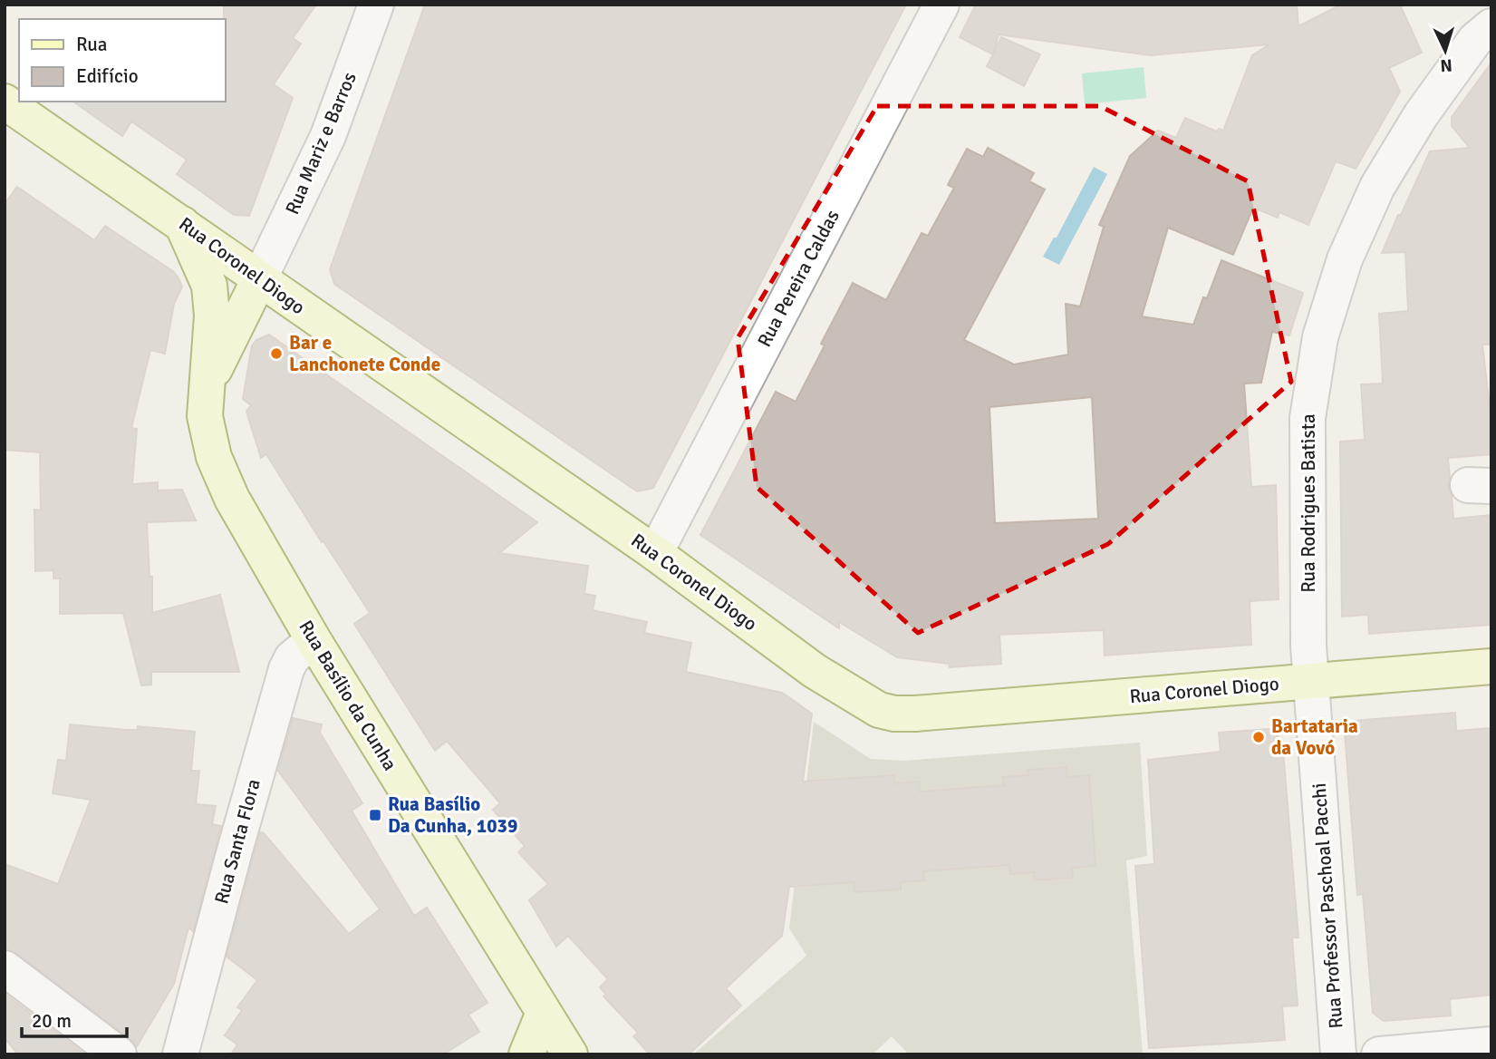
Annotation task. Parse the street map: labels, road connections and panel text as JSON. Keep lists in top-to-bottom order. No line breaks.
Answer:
{"streets":{"street":["Rua Mariz e Barros","Rua Coronel Diogo","Rua Pereira Caldas","Rua Rodrigues Batista","Rua Basílio da Cunha","Rua Santa Flora","Rua Professor Paschoal Pacchi"]},"crossings":[["Rua Mariz e Barros","Rua Coronel Diogo"],["Rua Mariz e Barros","Rua Basílio da Cunha"],["Rua Coronel Diogo","Rua Pereira Caldas"],["Rua Coronel Diogo","Rua Rodrigues Batista"],["Rua Coronel Diogo","Rua Basílio da Cunha"],["Rua Coronel Diogo","Rua Professor Paschoal Pacchi"],["Rua Rodrigues Batista","Rua Professor Paschoal Pacchi"],["Rua Basílio da Cunha","Rua Santa Flora"]],"places":{"other":["Bar e Lanchonete Conde","Bartataria da Vovó"],"transit":["Rua Basílio Da Cunha, 1039"]},"legend":["Rua","Edifício"],"scale_bar":"20 m","north":"bottom"}
